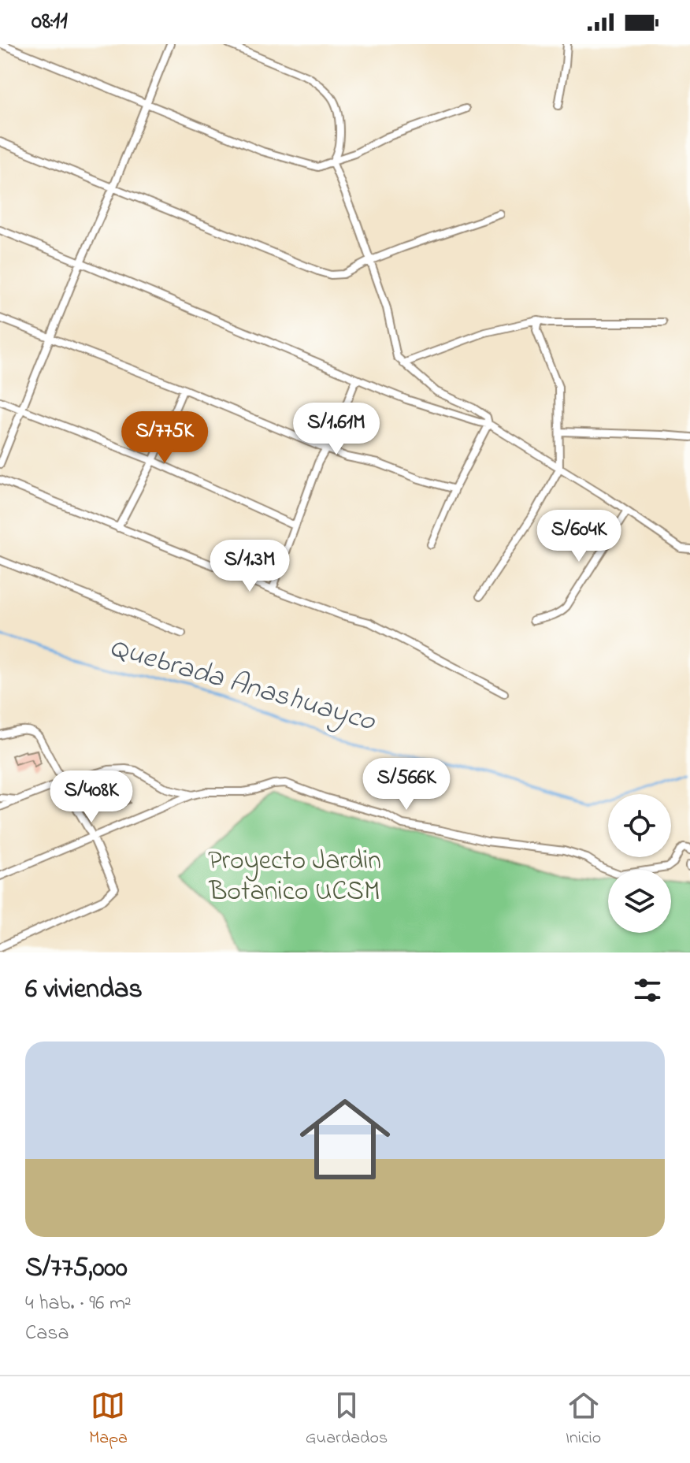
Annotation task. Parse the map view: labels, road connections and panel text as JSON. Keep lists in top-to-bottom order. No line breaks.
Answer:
{"water":["Quebrada Anashuayco"],"parks":["Proyecto Jardin Botanico UCSM"],"page":{"status":"08:11","price":["S/1.61M","S/775K","S/604K","S/1.3M","S/566K","S/408K"],"heading":"6 viviendas","list":[{"name":"S/775,000","note":"4 hab. · 96 m² · Casa"}],"tabs":["Mapa","Guardados","Inicio"]}}
